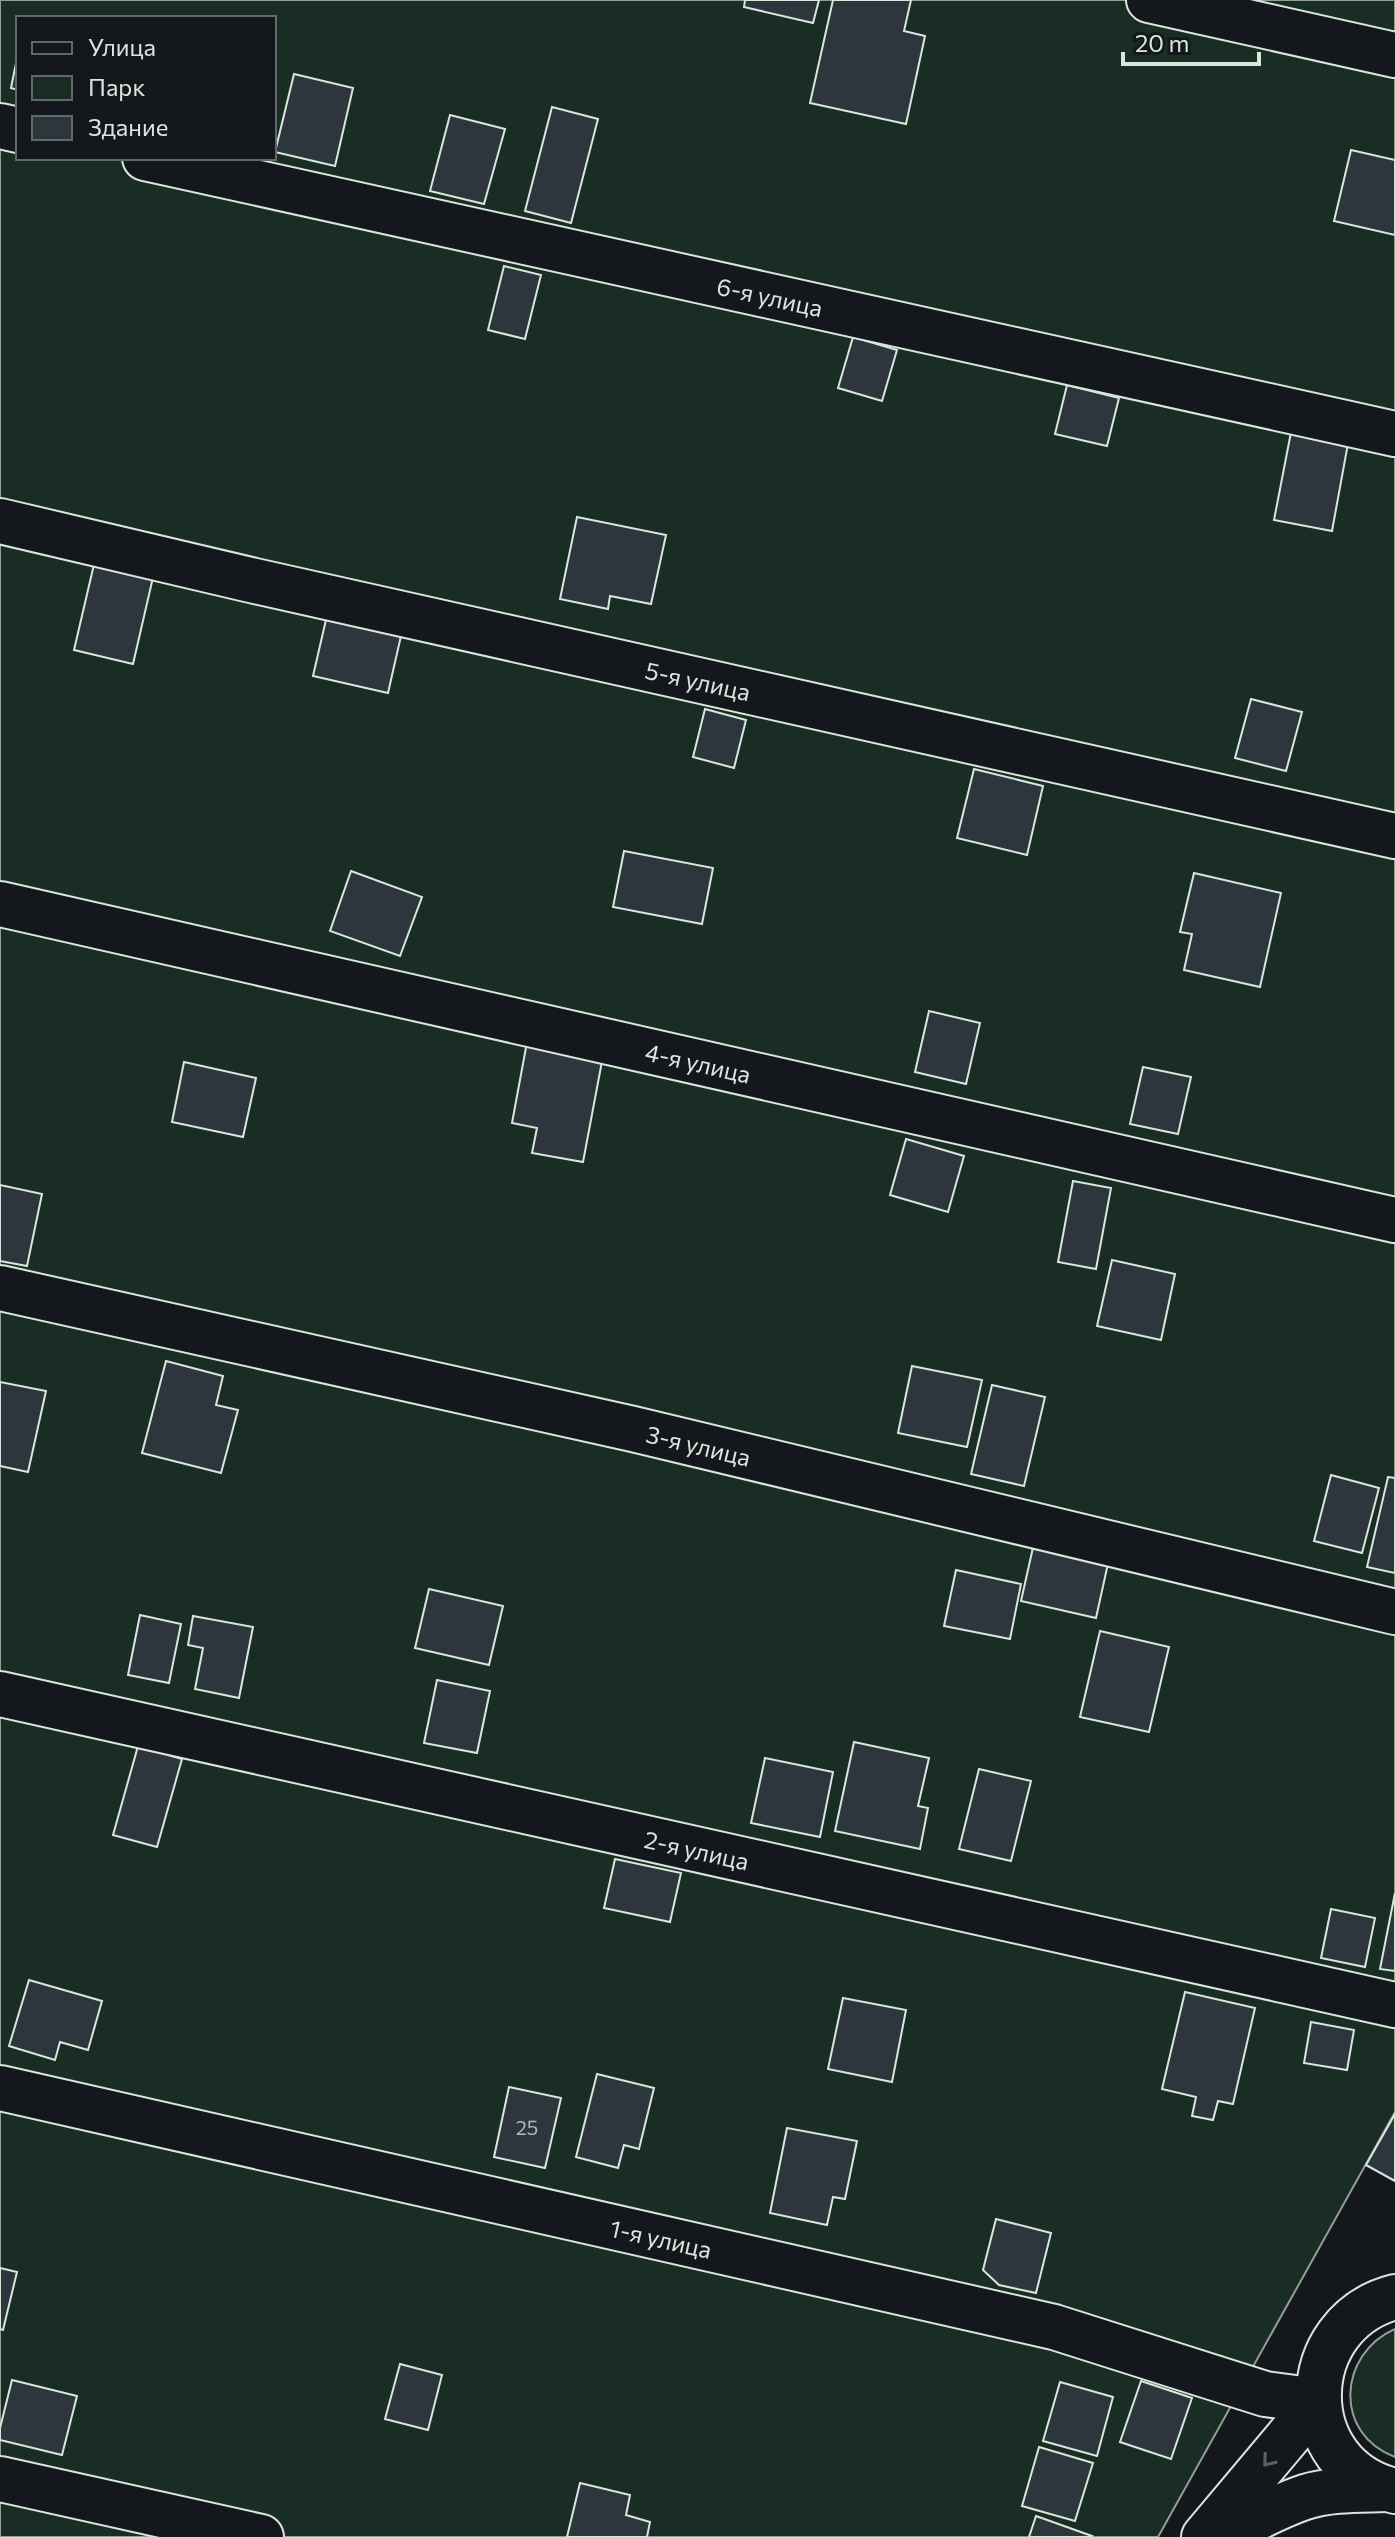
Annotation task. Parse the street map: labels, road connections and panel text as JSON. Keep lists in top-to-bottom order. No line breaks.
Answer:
{"streets":{"street":["6-я улица","5-я улица","4-я улица","3-я улица","2-я улица","1-я улица"]},"house_numbers":["25"],"legend":["Улица","Парк","Здание"],"scale_bar":"20 m"}
